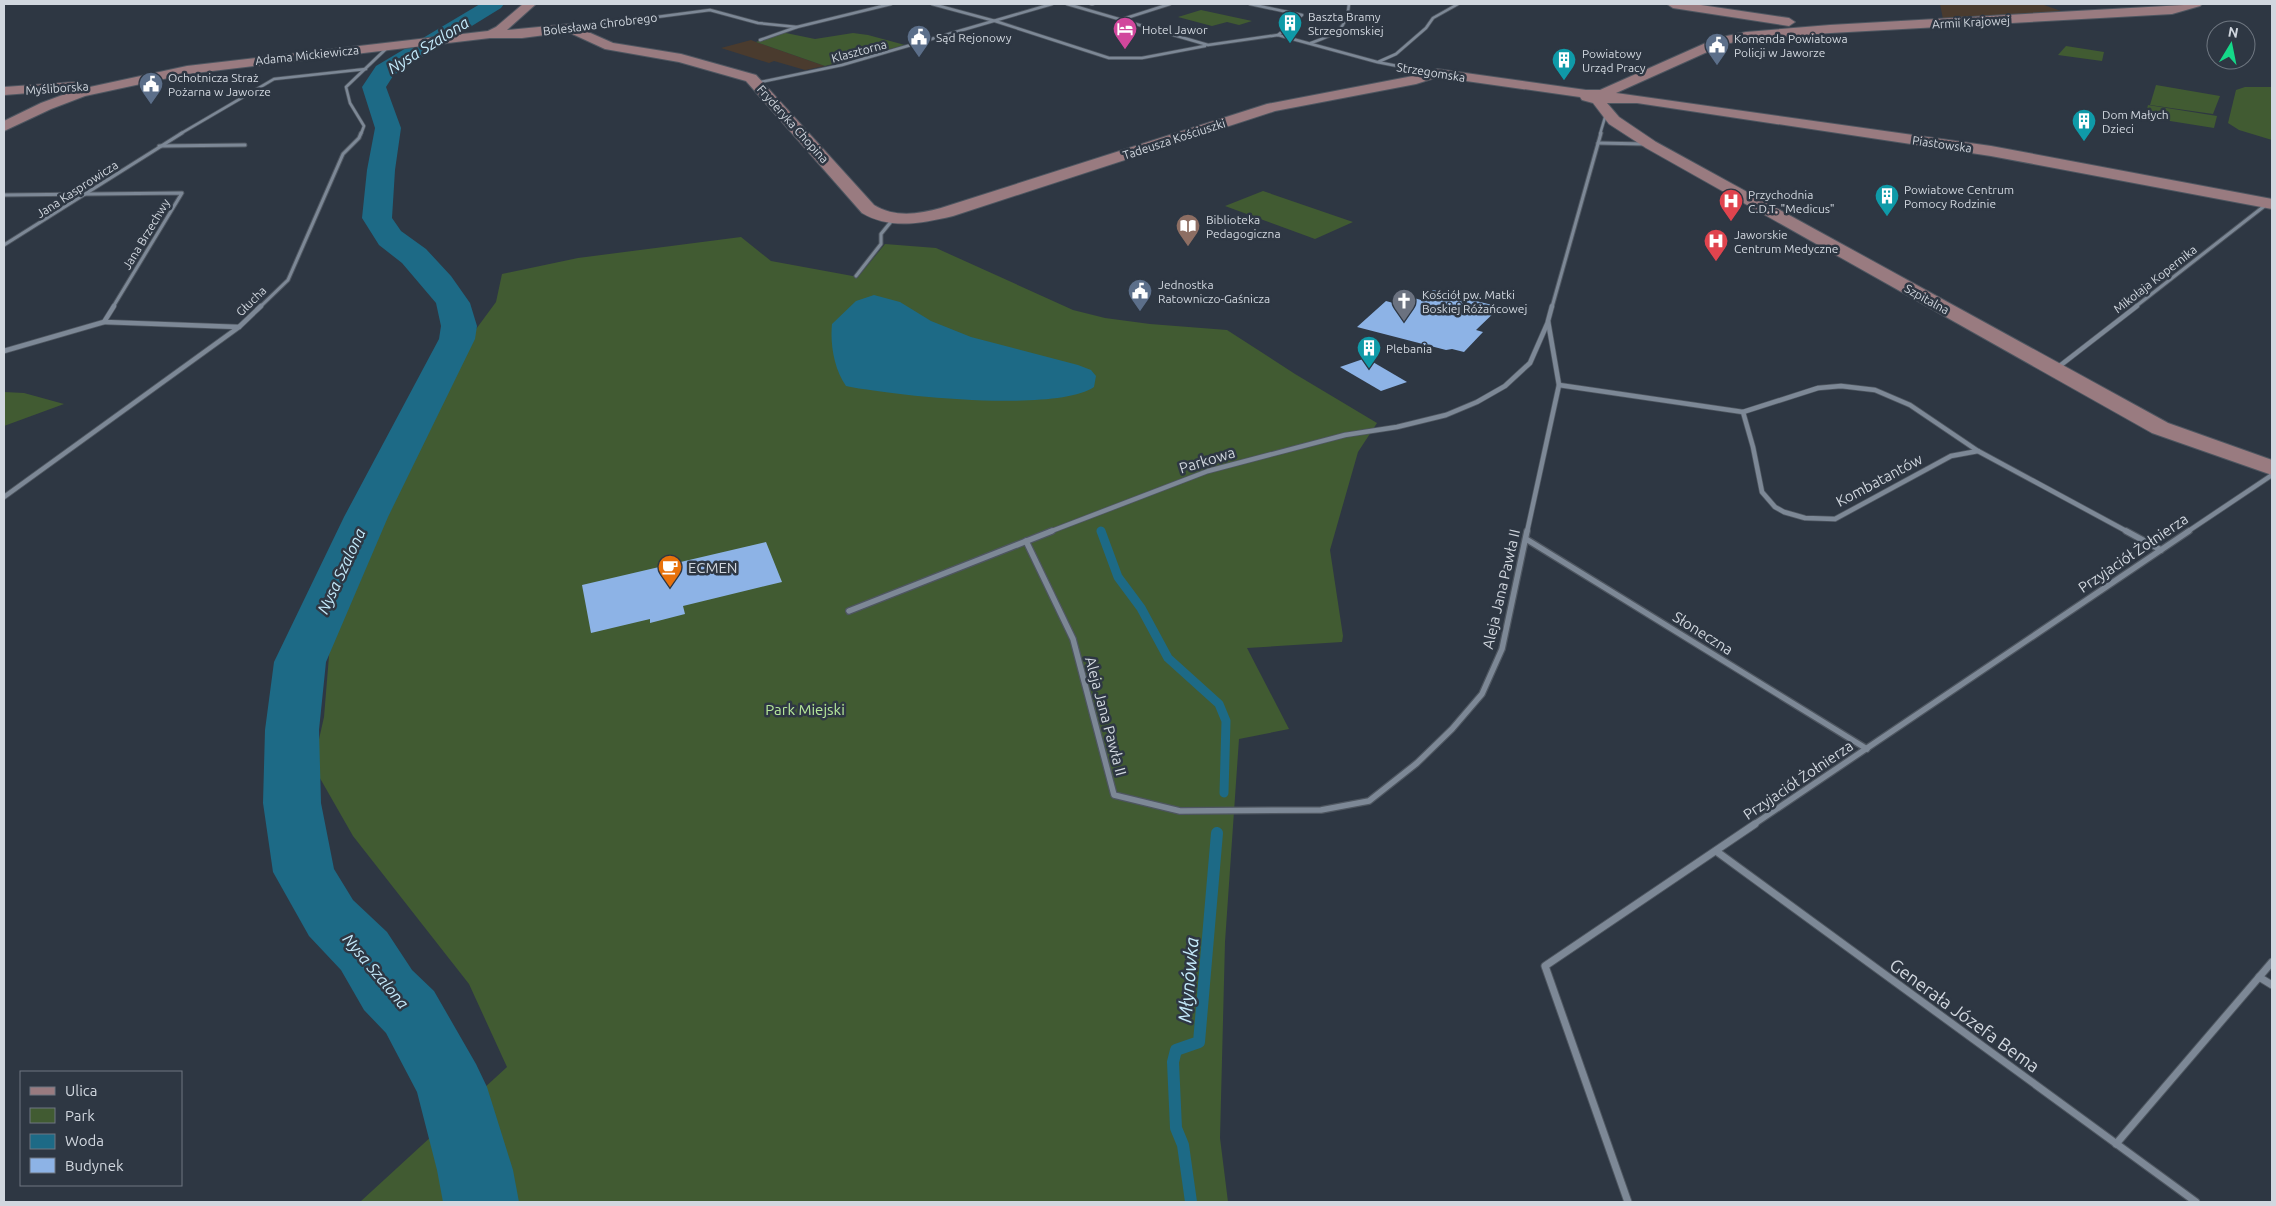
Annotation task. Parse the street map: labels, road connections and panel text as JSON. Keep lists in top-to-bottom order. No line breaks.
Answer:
{"streets":{"street":["Armii Krajowej","Bolesława Chrobrego","Klasztorna","Adama Mickiewicza","Strzegomska","Myśliborska","Fryderyka Chopina","Tadeusza Kościuszki","Piastowska","Jana Kasprowicza","Jana Brzechwy","Mikołaja Kopernika","Szpitalna","Głucha","Parkowa","Kombatantów","Przyjaciół Żołnierza","Aleja Jana Pawła II","Słoneczna","Generała Józefa Bema"]},"crossings":[["Armii Krajowej","Strzegomska"],["Armii Krajowej","Piastowska"],["Armii Krajowej","Szpitalna"],["Armii Krajowej","Aleja Jana Pawła II"],["Bolesława Chrobrego","Adama Mickiewicza"],["Bolesława Chrobrego","Fryderyka Chopina"],["Klasztorna","Fryderyka Chopina"],["Adama Mickiewicza","Myśliborska"],["Adama Mickiewicza","Głucha"],["Strzegomska","Tadeusza Kościuszki"],["Strzegomska","Piastowska"],["Strzegomska","Szpitalna"],["Strzegomska","Aleja Jana Pawła II"],["Fryderyka Chopina","Tadeusza Kościuszki"],["Piastowska","Mikołaja Kopernika"],["Piastowska","Szpitalna"],["Piastowska","Aleja Jana Pawła II"],["Jana Kasprowicza","Jana Brzechwy"],["Jana Kasprowicza","Głucha"],["Mikołaja Kopernika","Szpitalna"],["Szpitalna","Aleja Jana Pawła II"],["Parkowa","Aleja Jana Pawła II"],["Przyjaciół Żołnierza","Słoneczna"],["Przyjaciół Żołnierza","Generała Józefa Bema"],["Aleja Jana Pawła II","Słoneczna"]],"water":["Nysa Szalona","Młynówka"],"parks":["Park Miejski"],"places":{"building":["Baszta Bramy Strzegomskiej","Powiatowy Urząd Pracy","Dom Małych Dzieci","Powiatowe Centrum Pomocy Rodzinie","Plebania"],"hotel":["Hotel Jawor"],"public building":["Sąd Rejonowy","Komenda Powiatowa Policji w Jaworze","Ochotnicza Straż Pożarna w Jaworze","Jednostka Ratowniczo-Gaśnicza"],"hospital":["Przychodnia C.D.T. \"Medicus\"","Jaworskie Centrum Medyczne"],"library":["Biblioteka Pedagogiczna"],"church":["Kościół pw. Matki Boskiej Różańcowej"],"cafe":["ECMEN"]},"legend":["Ulica","Park","Woda","Budynek"],"north":"top"}
